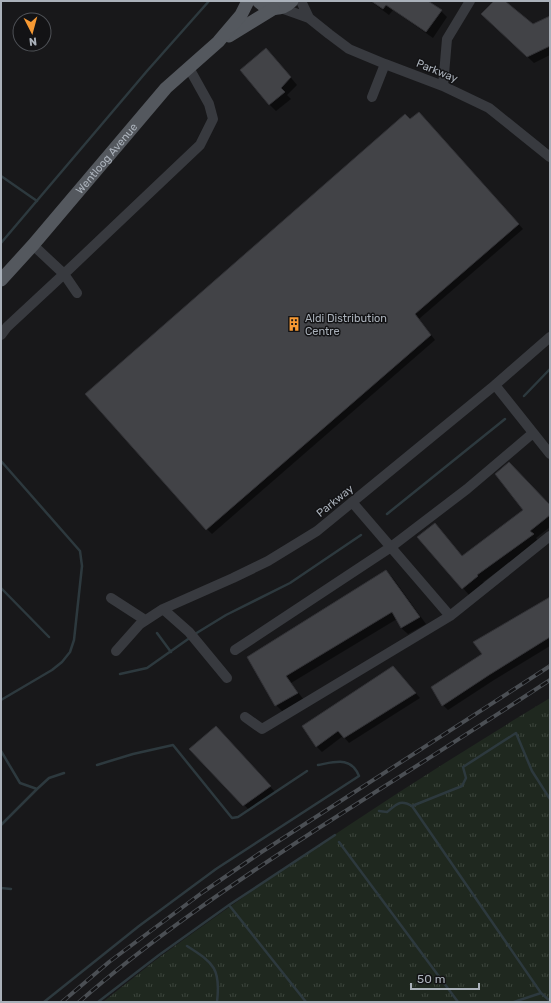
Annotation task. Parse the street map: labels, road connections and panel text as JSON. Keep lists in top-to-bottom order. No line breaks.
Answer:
{"streets":{"main road":["Wentloog Avenue"],"street":["Parkway"]},"crossings":[["Parkway","Wentloog Avenue"]],"places":{"building":["Aldi Distribution Centre"]},"scale_bar":"50 m","north":"bottom"}
